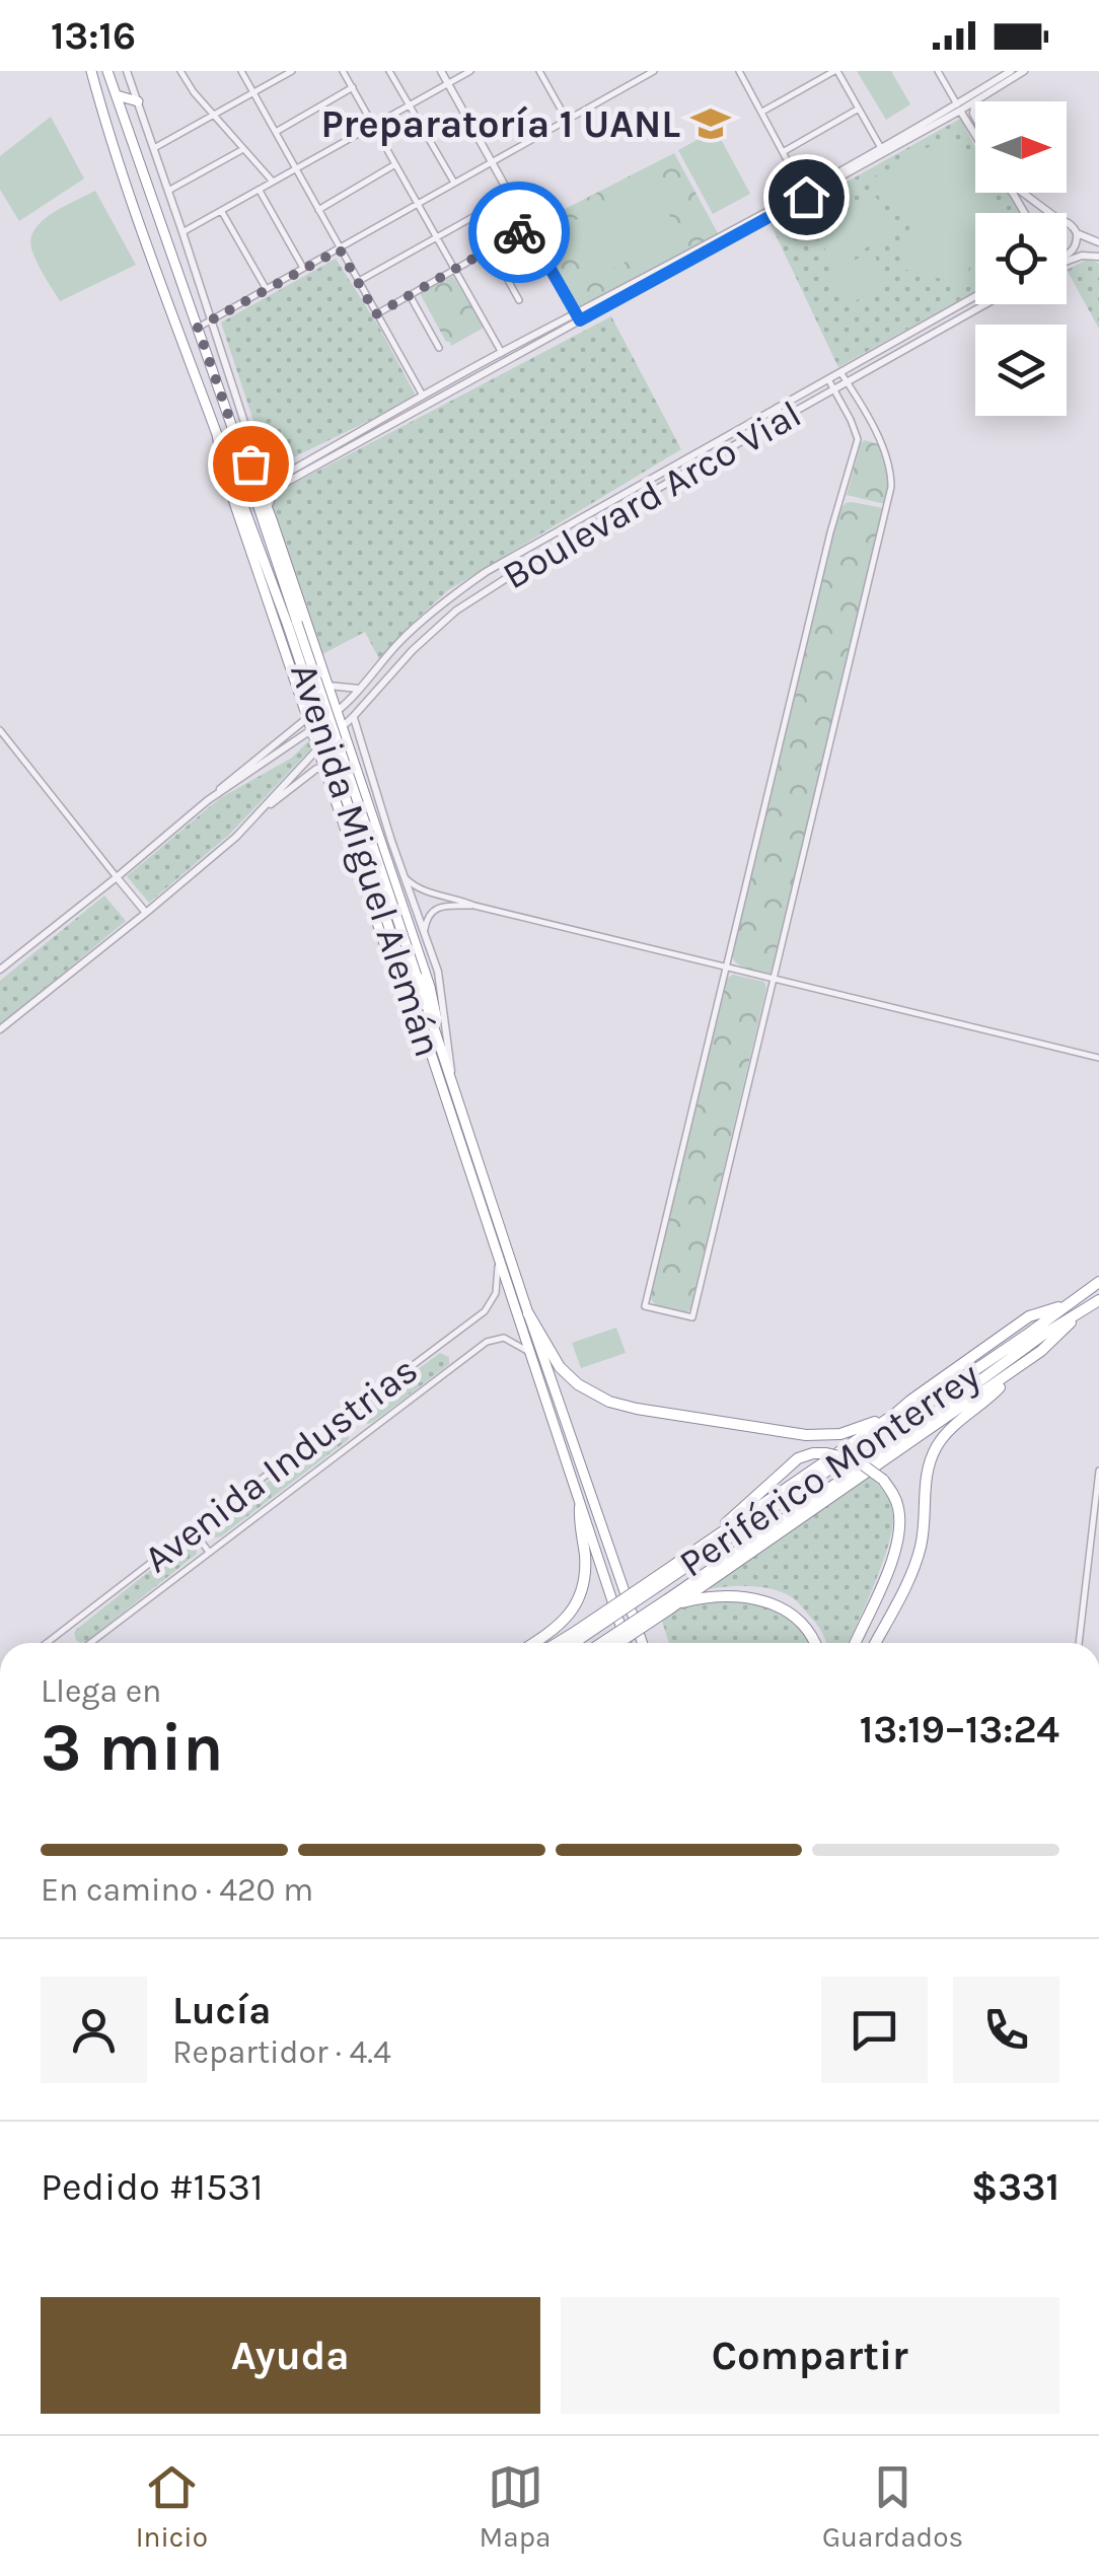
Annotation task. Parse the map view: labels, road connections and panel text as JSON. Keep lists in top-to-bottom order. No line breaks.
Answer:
{"streets":{"highway":["Avenida Miguel Alemán","Periférico Monterrey"],"street":["Boulevard Arco Vial","Avenida Industrias"]},"crossings":[["Avenida Miguel Alemán","Avenida Industrias"]],"places":{"school or university":["Preparatoría 1 UANL"]},"north":"right","page":{"status":"13:16","heading":["3 min","Llega en","13:19–13:24"],"panel":["Lucía","Repartidor · 4.4","Pedido #1531","$331"],"bar":"En camino · 420 m","buttons":["Ayuda","Compartir"],"tabs":["Inicio","Mapa","Guardados"]}}
